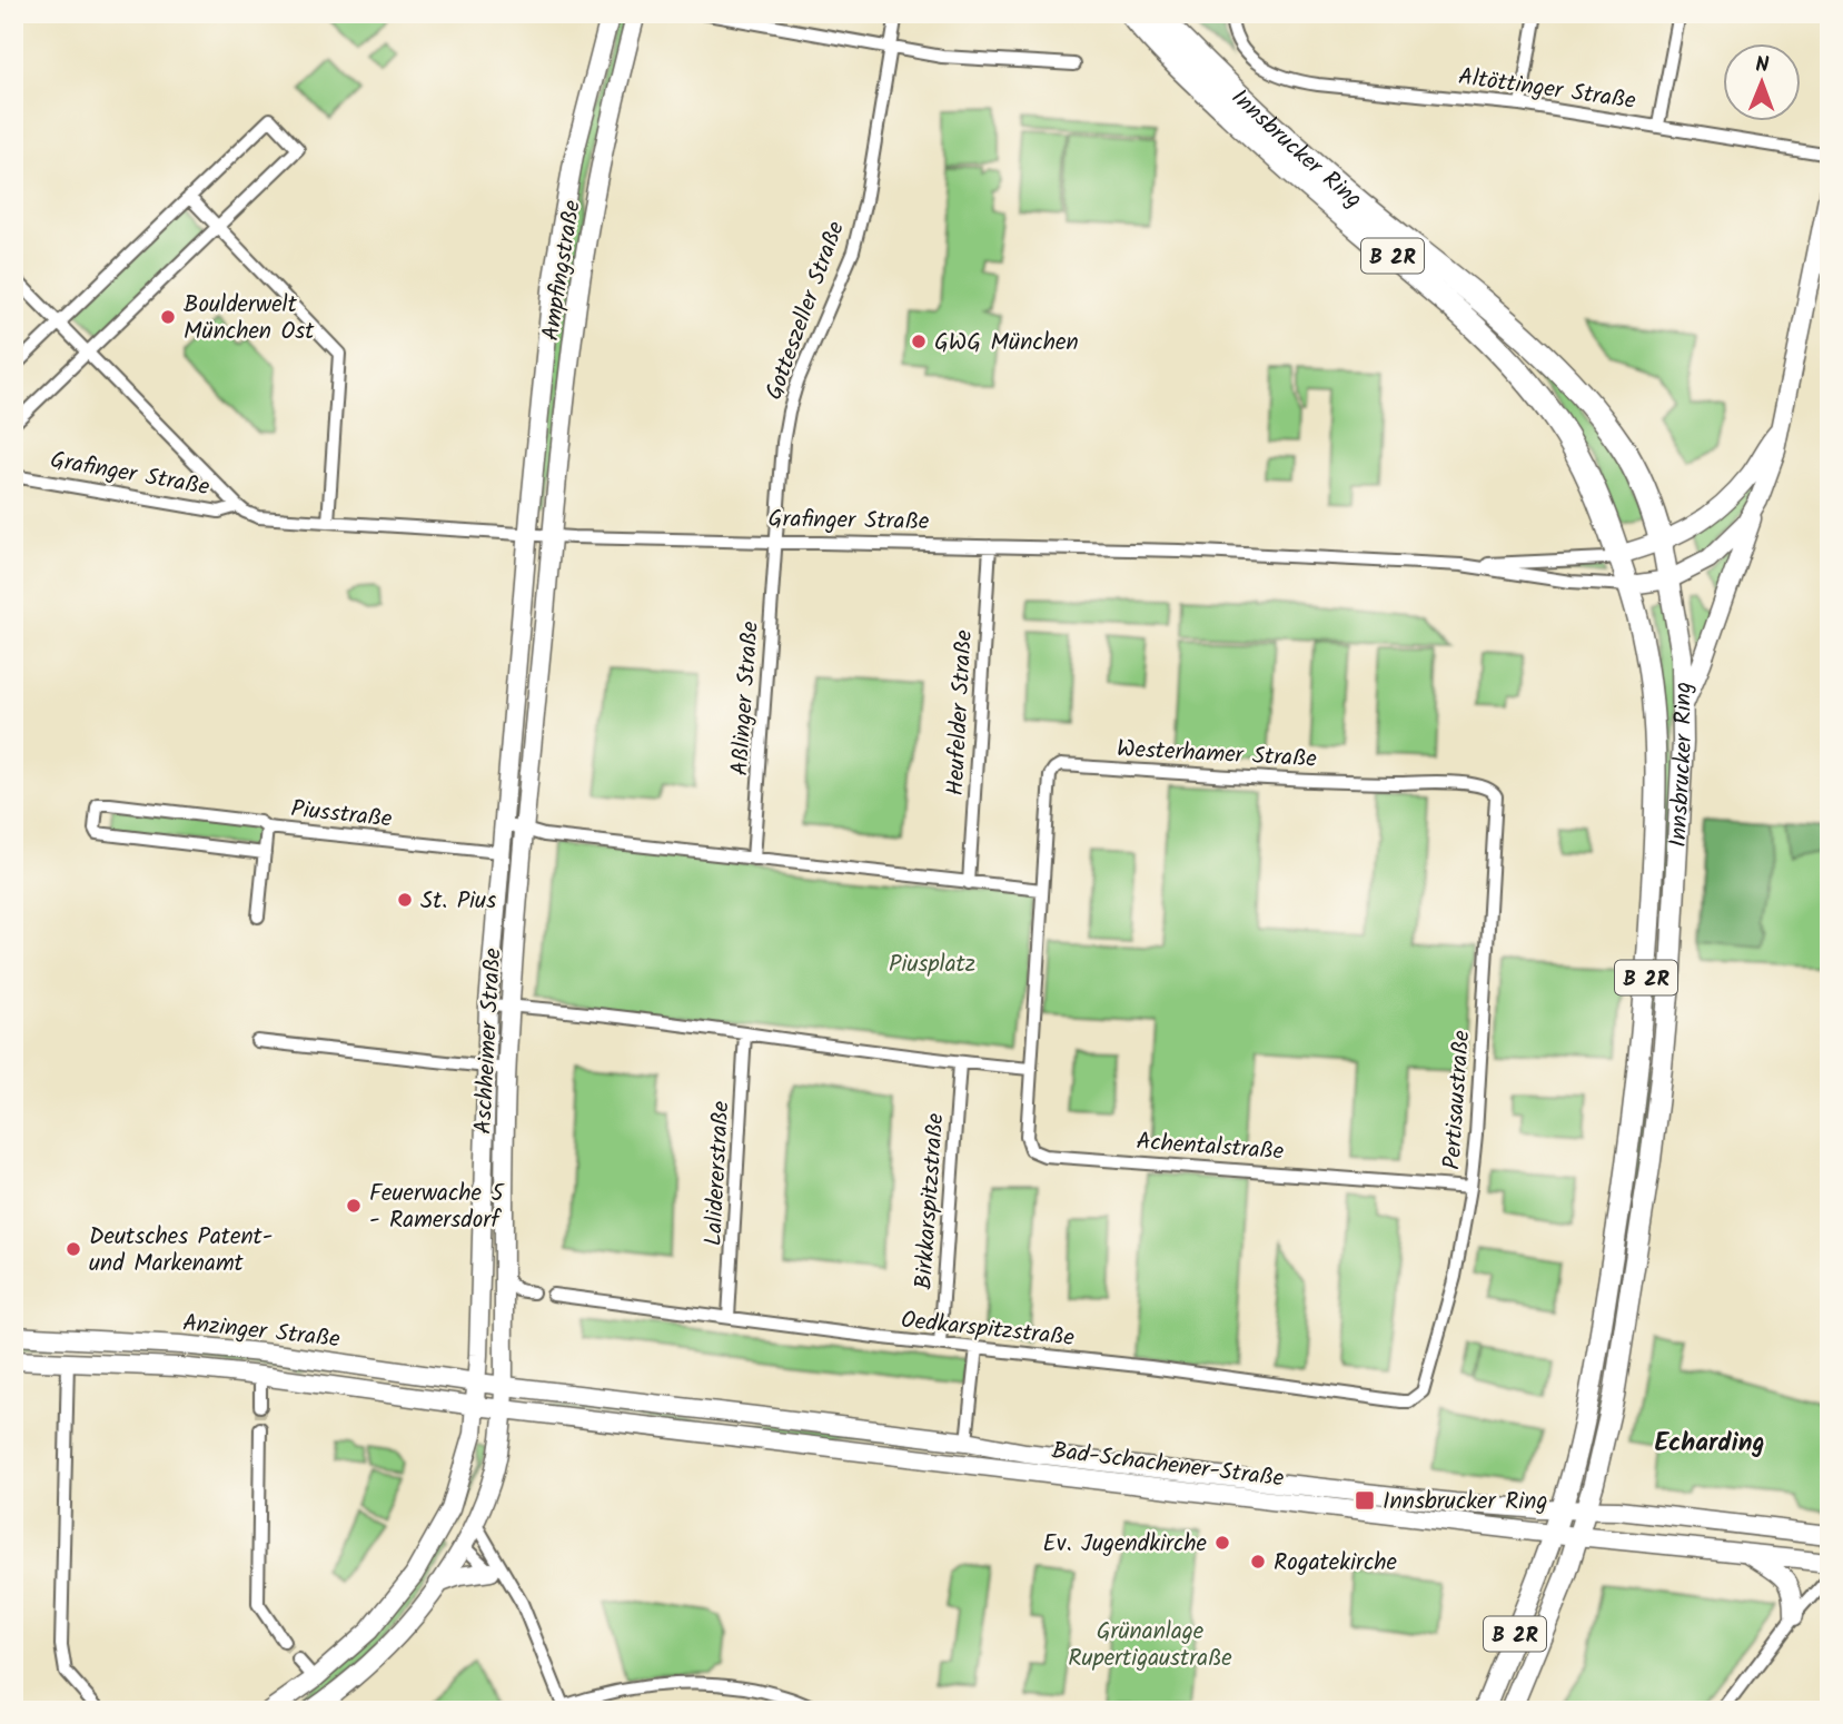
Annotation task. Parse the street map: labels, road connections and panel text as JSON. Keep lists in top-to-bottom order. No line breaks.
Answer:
{"streets":{"highway":["Innsbrucker Ring","B 2R"],"main road":["Ampfingstraße","Grafinger Straße","Aschheimer Straße","Anzinger Straße","Bad-Schachener-Straße"],"street":["Altöttinger Straße","Gotteszeller Straße","Aßlinger Straße","Heufelder Straße","Westerhamer Straße","Piusstraße","Pertisaustraße","Achentalstraße","Lalidererstraße","Birkkarspitzstraße","Oedkarspitzstraße"]},"crossings":[["Innsbrucker Ring","Grafinger Straße"],["Innsbrucker Ring","Bad-Schachener-Straße"],["Ampfingstraße","Grafinger Straße"],["Ampfingstraße","Aschheimer Straße"],["Gotteszeller Straße","Grafinger Straße"],["Gotteszeller Straße","Aßlinger Straße"],["Grafinger Straße","Aßlinger Straße"],["Grafinger Straße","Heufelder Straße"],["Grafinger Straße","Aschheimer Straße"],["Westerhamer Straße","Pertisaustraße"],["Piusstraße","Aschheimer Straße"],["Aschheimer Straße","Anzinger Straße"],["Aschheimer Straße","Bad-Schachener-Straße"],["Pertisaustraße","Achentalstraße"],["Pertisaustraße","Oedkarspitzstraße"],["Lalidererstraße","Oedkarspitzstraße"],["Birkkarspitzstraße","Oedkarspitzstraße"],["Anzinger Straße","Bad-Schachener-Straße"]],"districts":["Echarding"],"parks":["Piusplatz","Grünanlage Rupertigaustraße"],"places":{"other":["Boulderwelt München Ost","GWG München","St. Pius","Feuerwache 5 - Ramersdorf","Deutsches Patent- und Markenamt","Ev. Jugendkirche","Rogatekirche"],"transit":["Innsbrucker Ring"]},"north":"top"}
